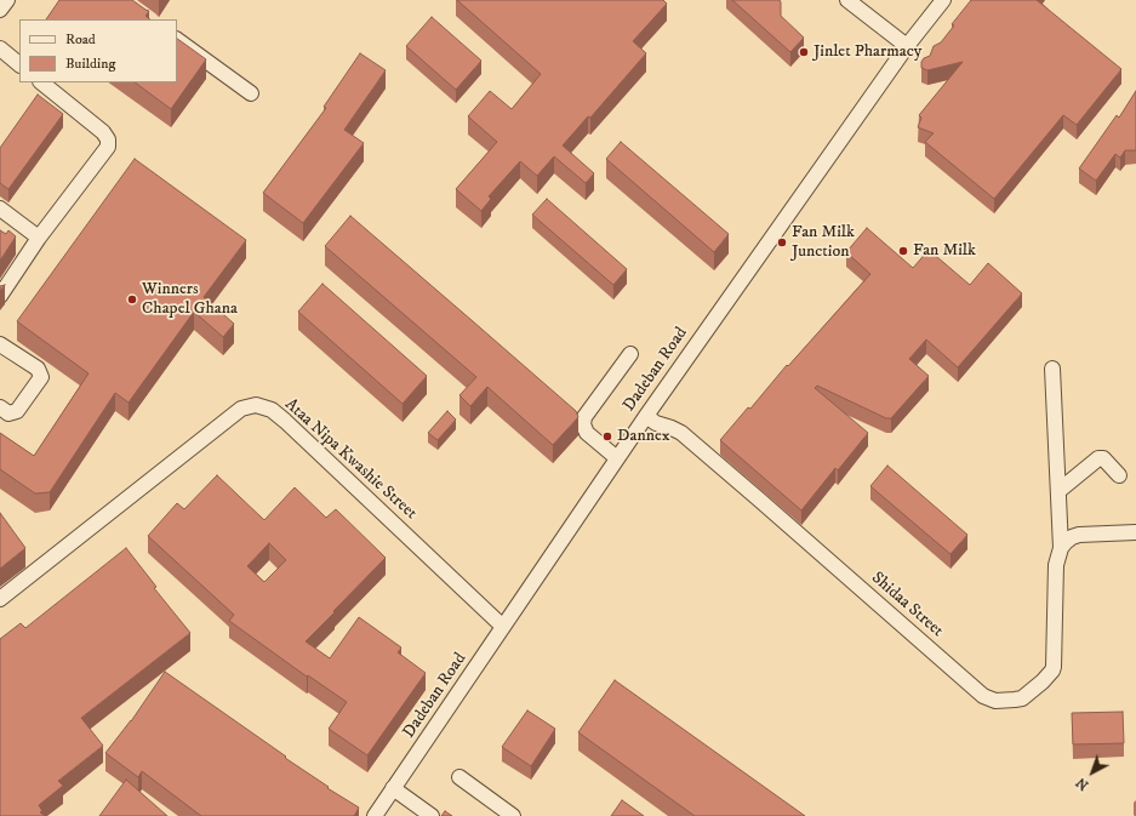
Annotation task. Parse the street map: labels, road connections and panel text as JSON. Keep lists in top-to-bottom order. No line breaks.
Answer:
{"streets":{"street":["Dadeban Road","Ataa Nipa Kwashie Street","Shidaa Street"]},"crossings":[["Dadeban Road","Ataa Nipa Kwashie Street"],["Dadeban Road","Shidaa Street"]],"places":["Jinlet Pharmacy","Fan Milk Junction","Fan Milk","Winners Chapel Ghana","Dannex"],"legend":["Road","Building"],"north":"bottom left"}
